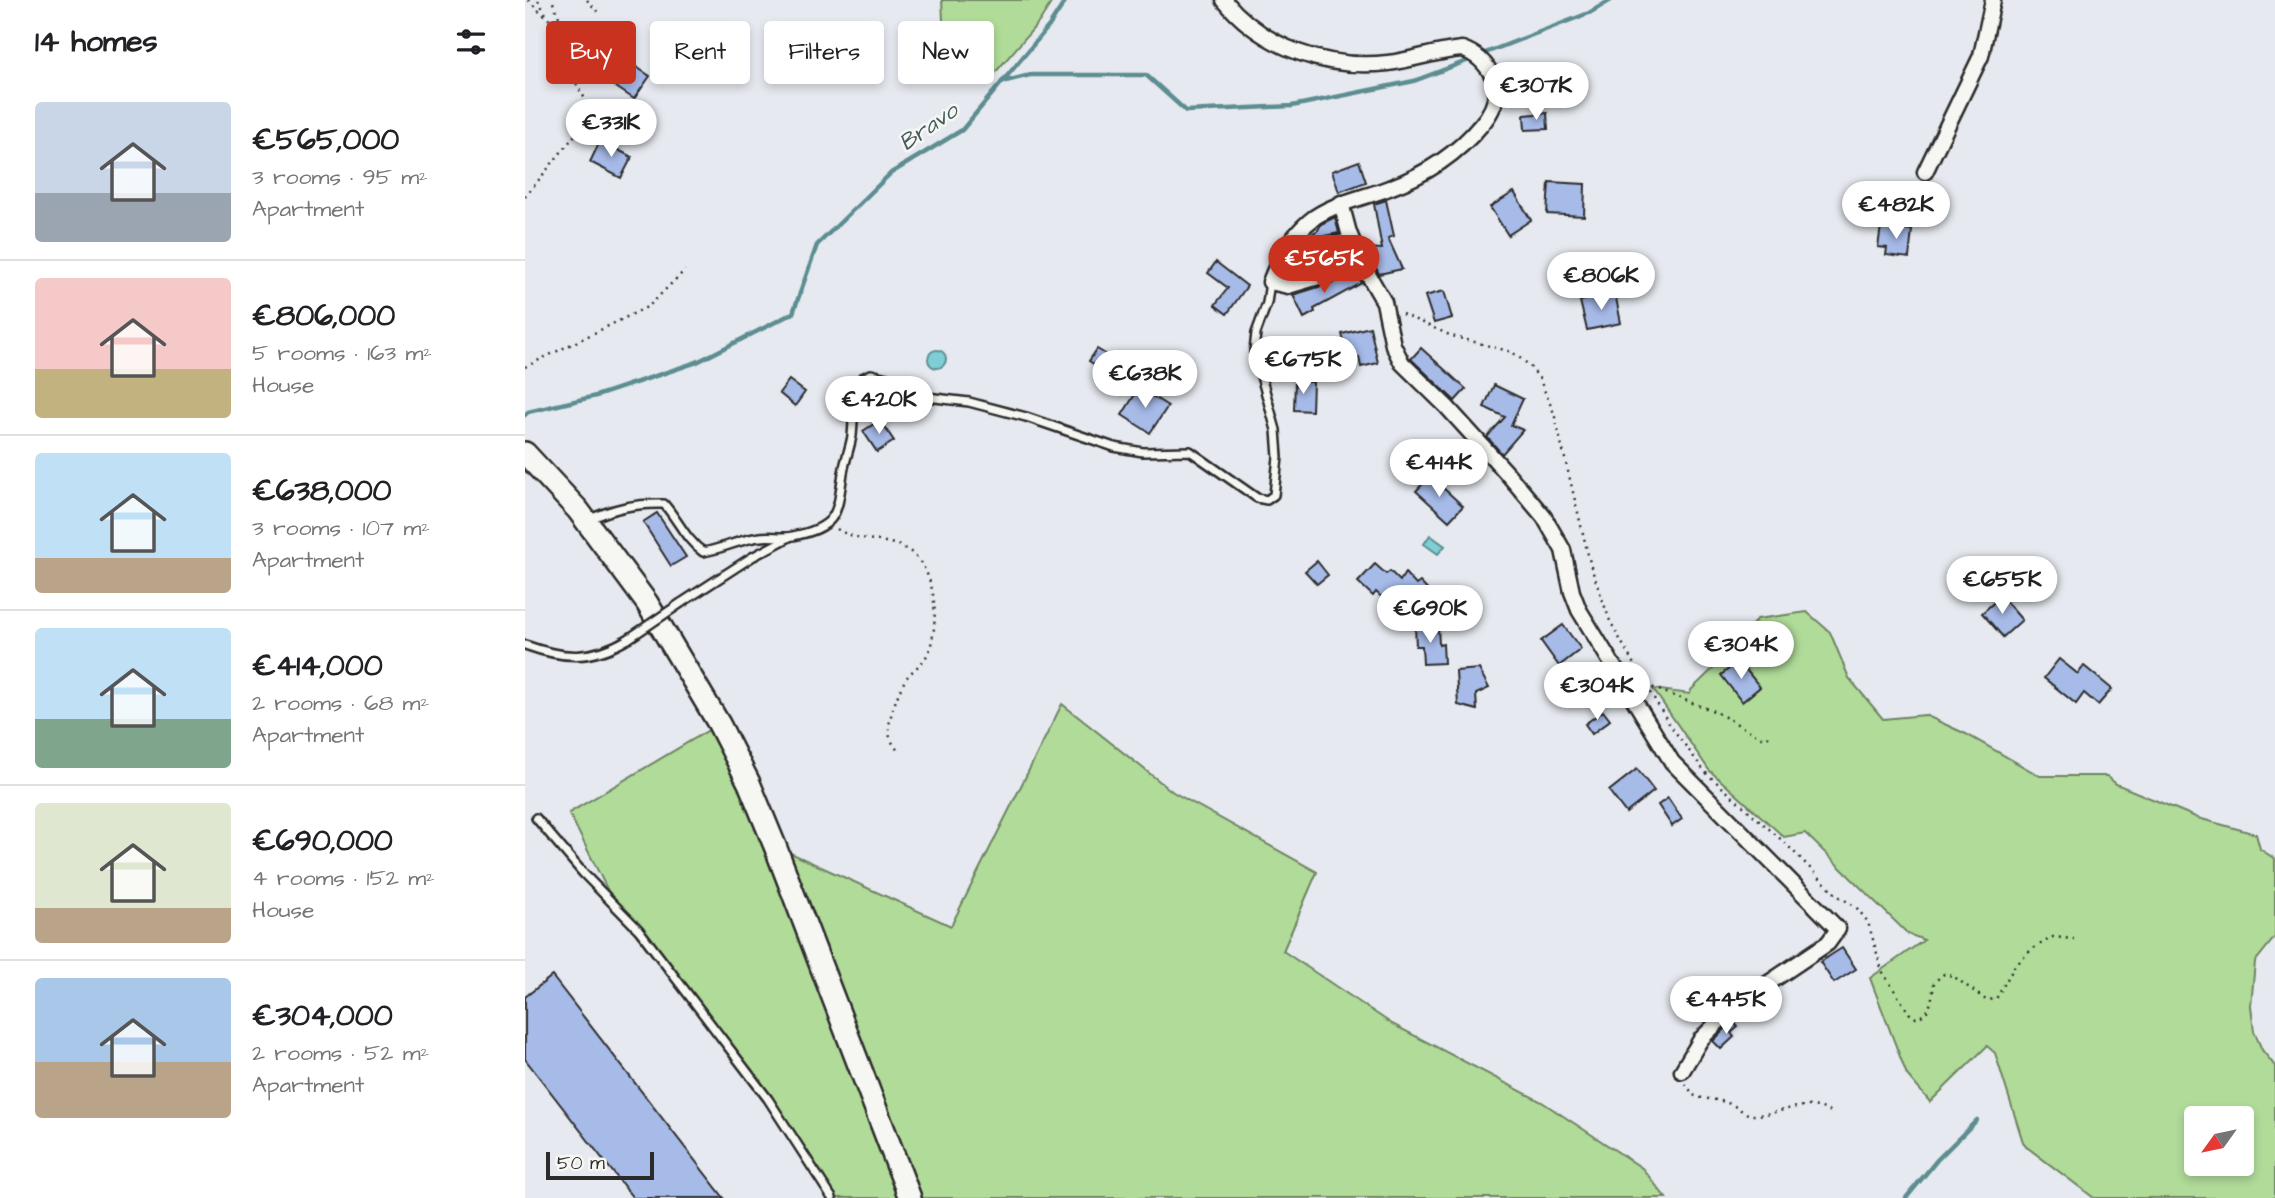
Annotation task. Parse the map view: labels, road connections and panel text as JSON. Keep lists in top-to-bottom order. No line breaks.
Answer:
{"water":["Bravo"],"scale_bar":"50 m","north":"bottom left","page":{"heading":"14 homes","chip":["Buy","Rent","Filters","New"],"price":["€307K","€331K","€482K","€565K","€806K","€675K","€638K","€420K","€414K","€655K","€690K","€304K","€304K","€445K"],"list":[{"name":"€565,000","note":"3 rooms · 95 m² · Apartment"},{"name":"€806,000","note":"5 rooms · 163 m² · House"},{"name":"€638,000","note":"3 rooms · 107 m² · Apartment"},{"name":"€414,000","note":"2 rooms · 68 m² · Apartment"},{"name":"€690,000","note":"4 rooms · 152 m² · House"},{"name":"€304,000","note":"2 rooms · 52 m² · Apartment"}],"scale":"50 m"}}
